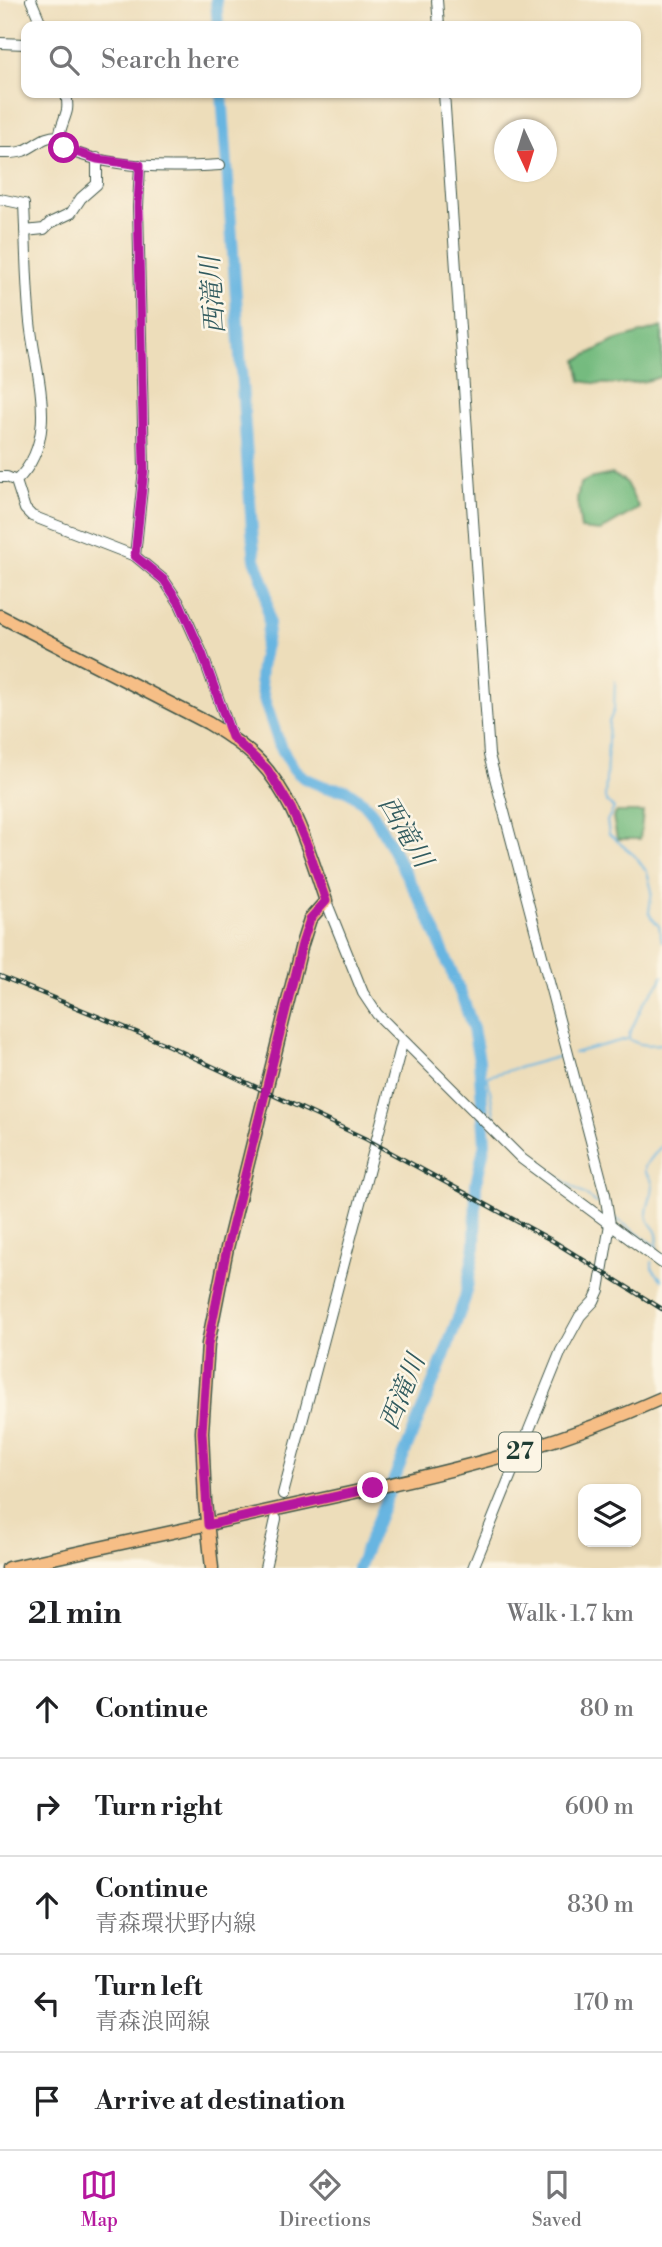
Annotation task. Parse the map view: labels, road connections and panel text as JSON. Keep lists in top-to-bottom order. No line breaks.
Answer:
{"streets":{"main road":["27"]},"water":["西滝川"],"north":"bottom","page":{"search":"Search here","heading":["21 min","Walk · 1.7 km"],"list":[["Continue","80 m"],["Turn right","600 m"],["Continue","青森環状野内線","830 m"],["Turn left","青森浪岡線","170 m"],"Arrive at destination"],"nav":["Map","Directions","Saved"]}}
